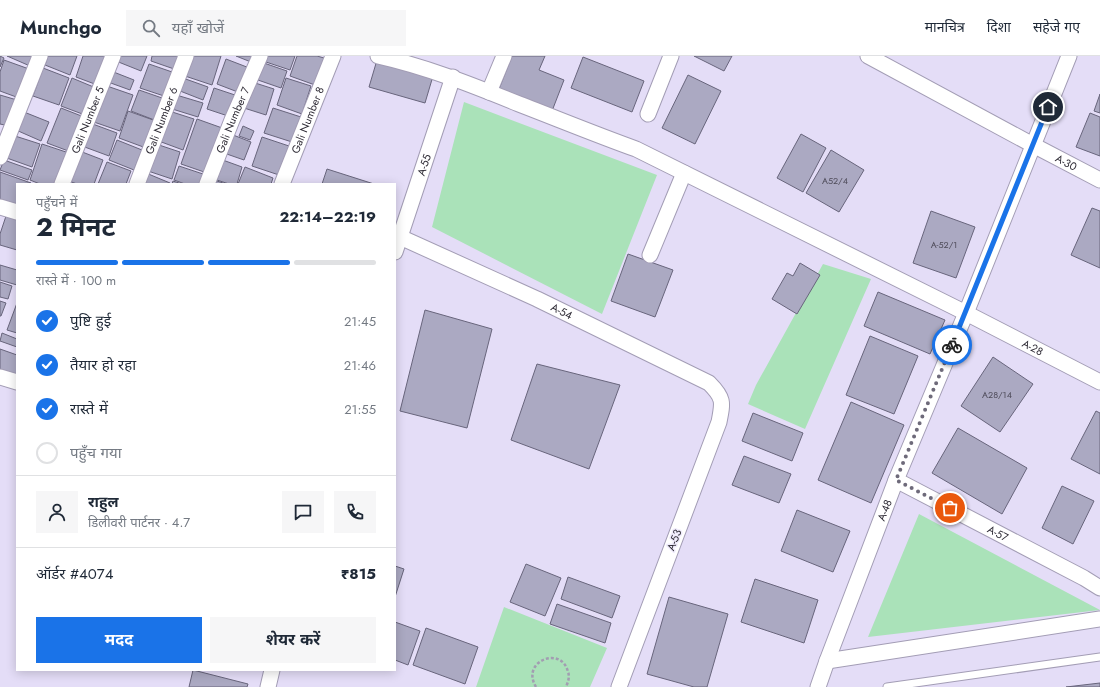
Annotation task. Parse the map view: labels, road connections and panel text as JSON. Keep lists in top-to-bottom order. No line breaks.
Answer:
{"streets":{"street":["Gali Number 5","Gali Number 6","Gali Number 7","Gali Number 8","A-30","A-55","A-54","A-28","A-48","A-57","A-53"]},"crossings":[["A-30","A-48"],["A-55","A-54"],["A-55","A-28"],["A-54","A-53"],["A-28","A-48"],["A-48","A-57"]],"house_numbers":["A52/4","A-52/1","A28/14"],"page":{"header":"Munchgo","search":"यहाँ खोजें","nav":["मानचित्र","दिशा","सहेजे गए"],"heading":["2 मिनट","पहुँचने में","22:14–22:19"],"panel":["राहुल","डिलीवरी पार्टनर · 4.7","ऑर्डर #4074","₹815"],"bar":"रास्ते में · 100 m","list":[["पुष्टि हुई","21:45"],["तैयार हो रहा","21:46"],["रास्ते में","21:55"],"पहुँच गया"],"buttons":["मदद","शेयर करें"]}}
